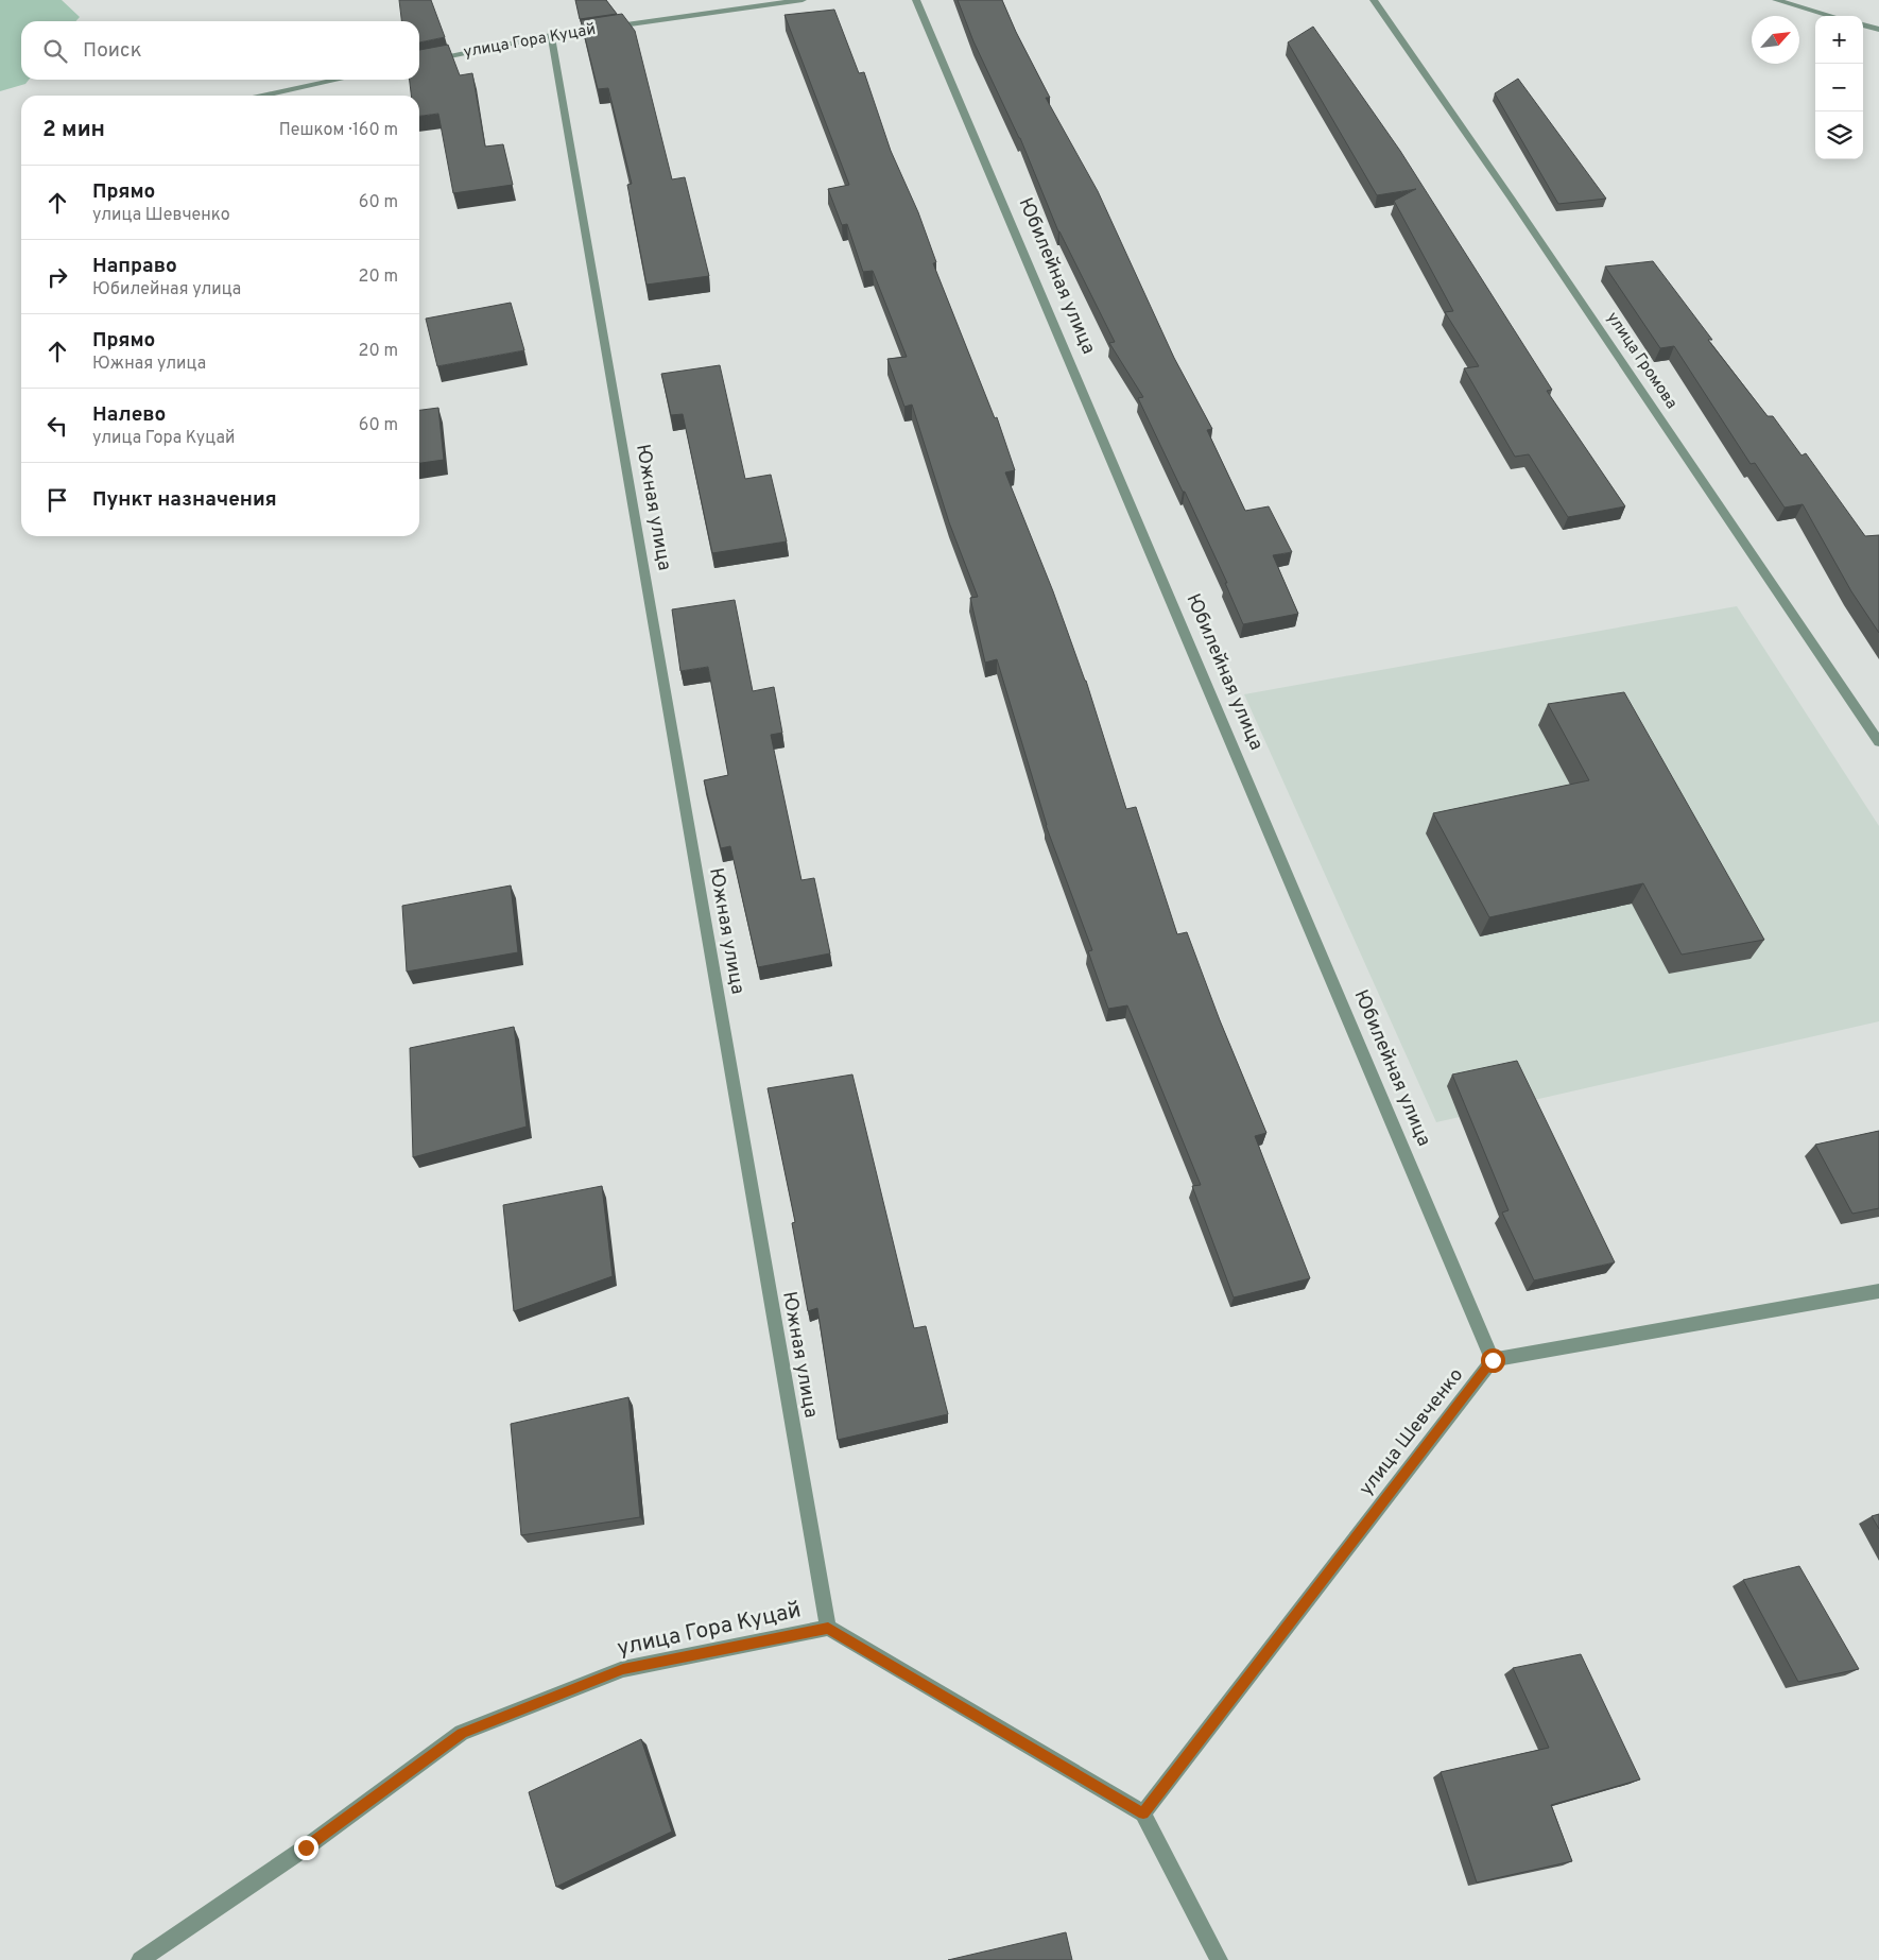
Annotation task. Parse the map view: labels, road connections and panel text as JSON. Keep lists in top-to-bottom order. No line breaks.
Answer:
{"streets":{"street":["улица Гора Куцай","Юбилейная улица","улица Громова","Южная улица","улица Шевченко"]},"crossings":[["улица Гора Куцай","Южная улица"],["Юбилейная улица","улица Шевченко"]],"north":"top right","page":{"map_buttons":["+","−"],"search":"Поиск","heading":["2 мин","Пешком · 160 m"],"list":[["Прямо","улица Шевченко","60 m"],["Направо","Юбилейная улица","20 m"],["Прямо","Южная улица","20 m"],["Налево","улица Гора Куцай","60 m"],"Пункт назначения"]}}
